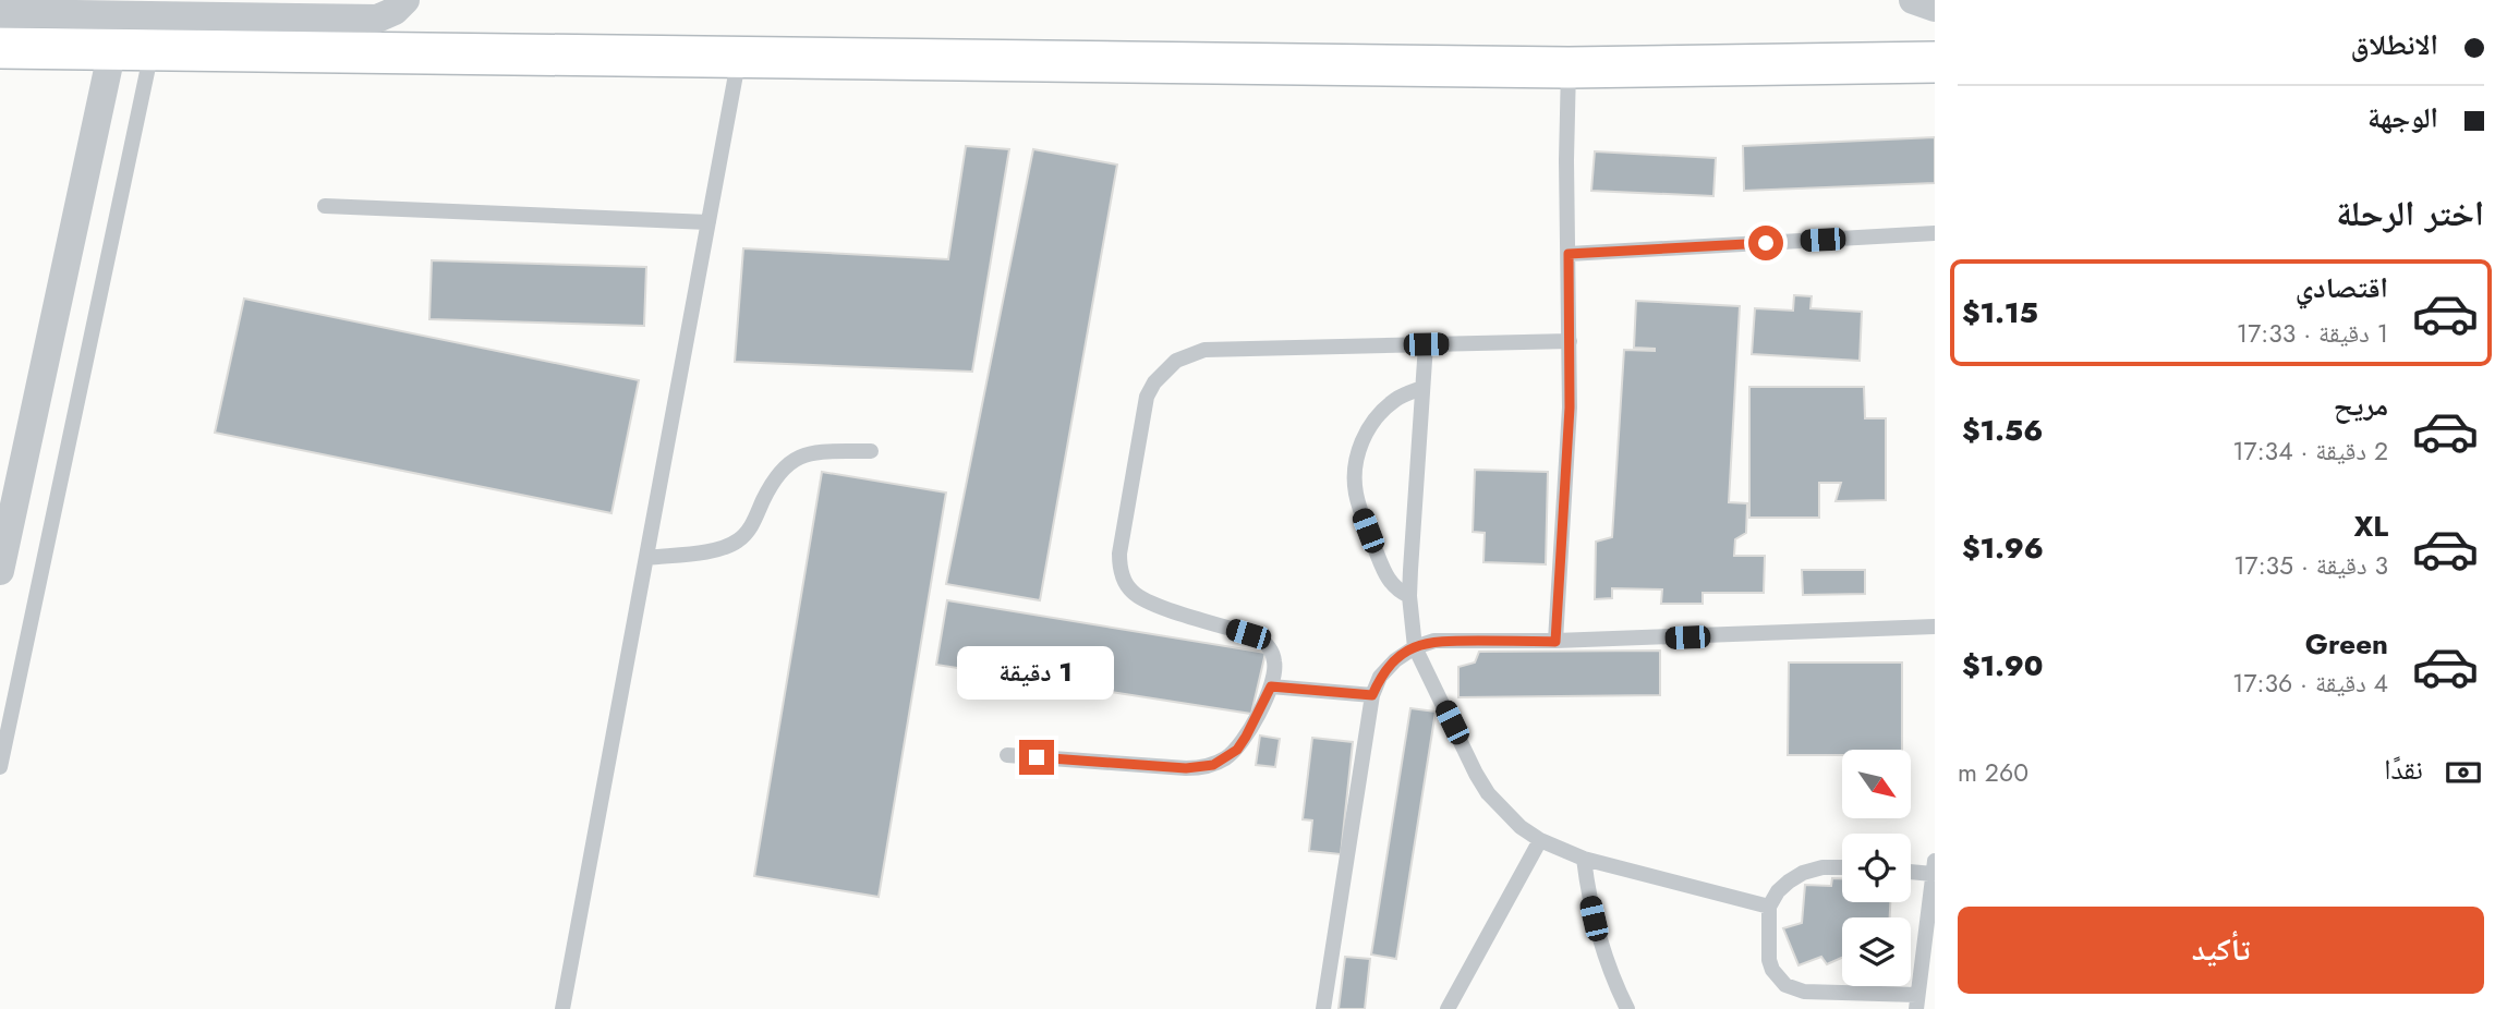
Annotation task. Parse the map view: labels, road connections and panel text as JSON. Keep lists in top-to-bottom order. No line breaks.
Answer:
{"north":"bottom right","page":{"banner":["الانطلاق","الوجهة"],"heading":"اختر الرحلة","list":[{"name":"اقتصادي","note":"1 دقيقة · 17:33","value":"$1.15"},{"name":"مريح","note":"2 دقيقة · 17:34","value":"$1.56"},{"name":"XL","note":"3 دقيقة · 17:35","value":"$1.96"},{"name":"Green","note":"4 دقيقة · 17:36","value":"$1.90"}],"bubble":"1 دقيقة","pay":["نقدًا","260 m"],"buttons":"تأكيد"}}
